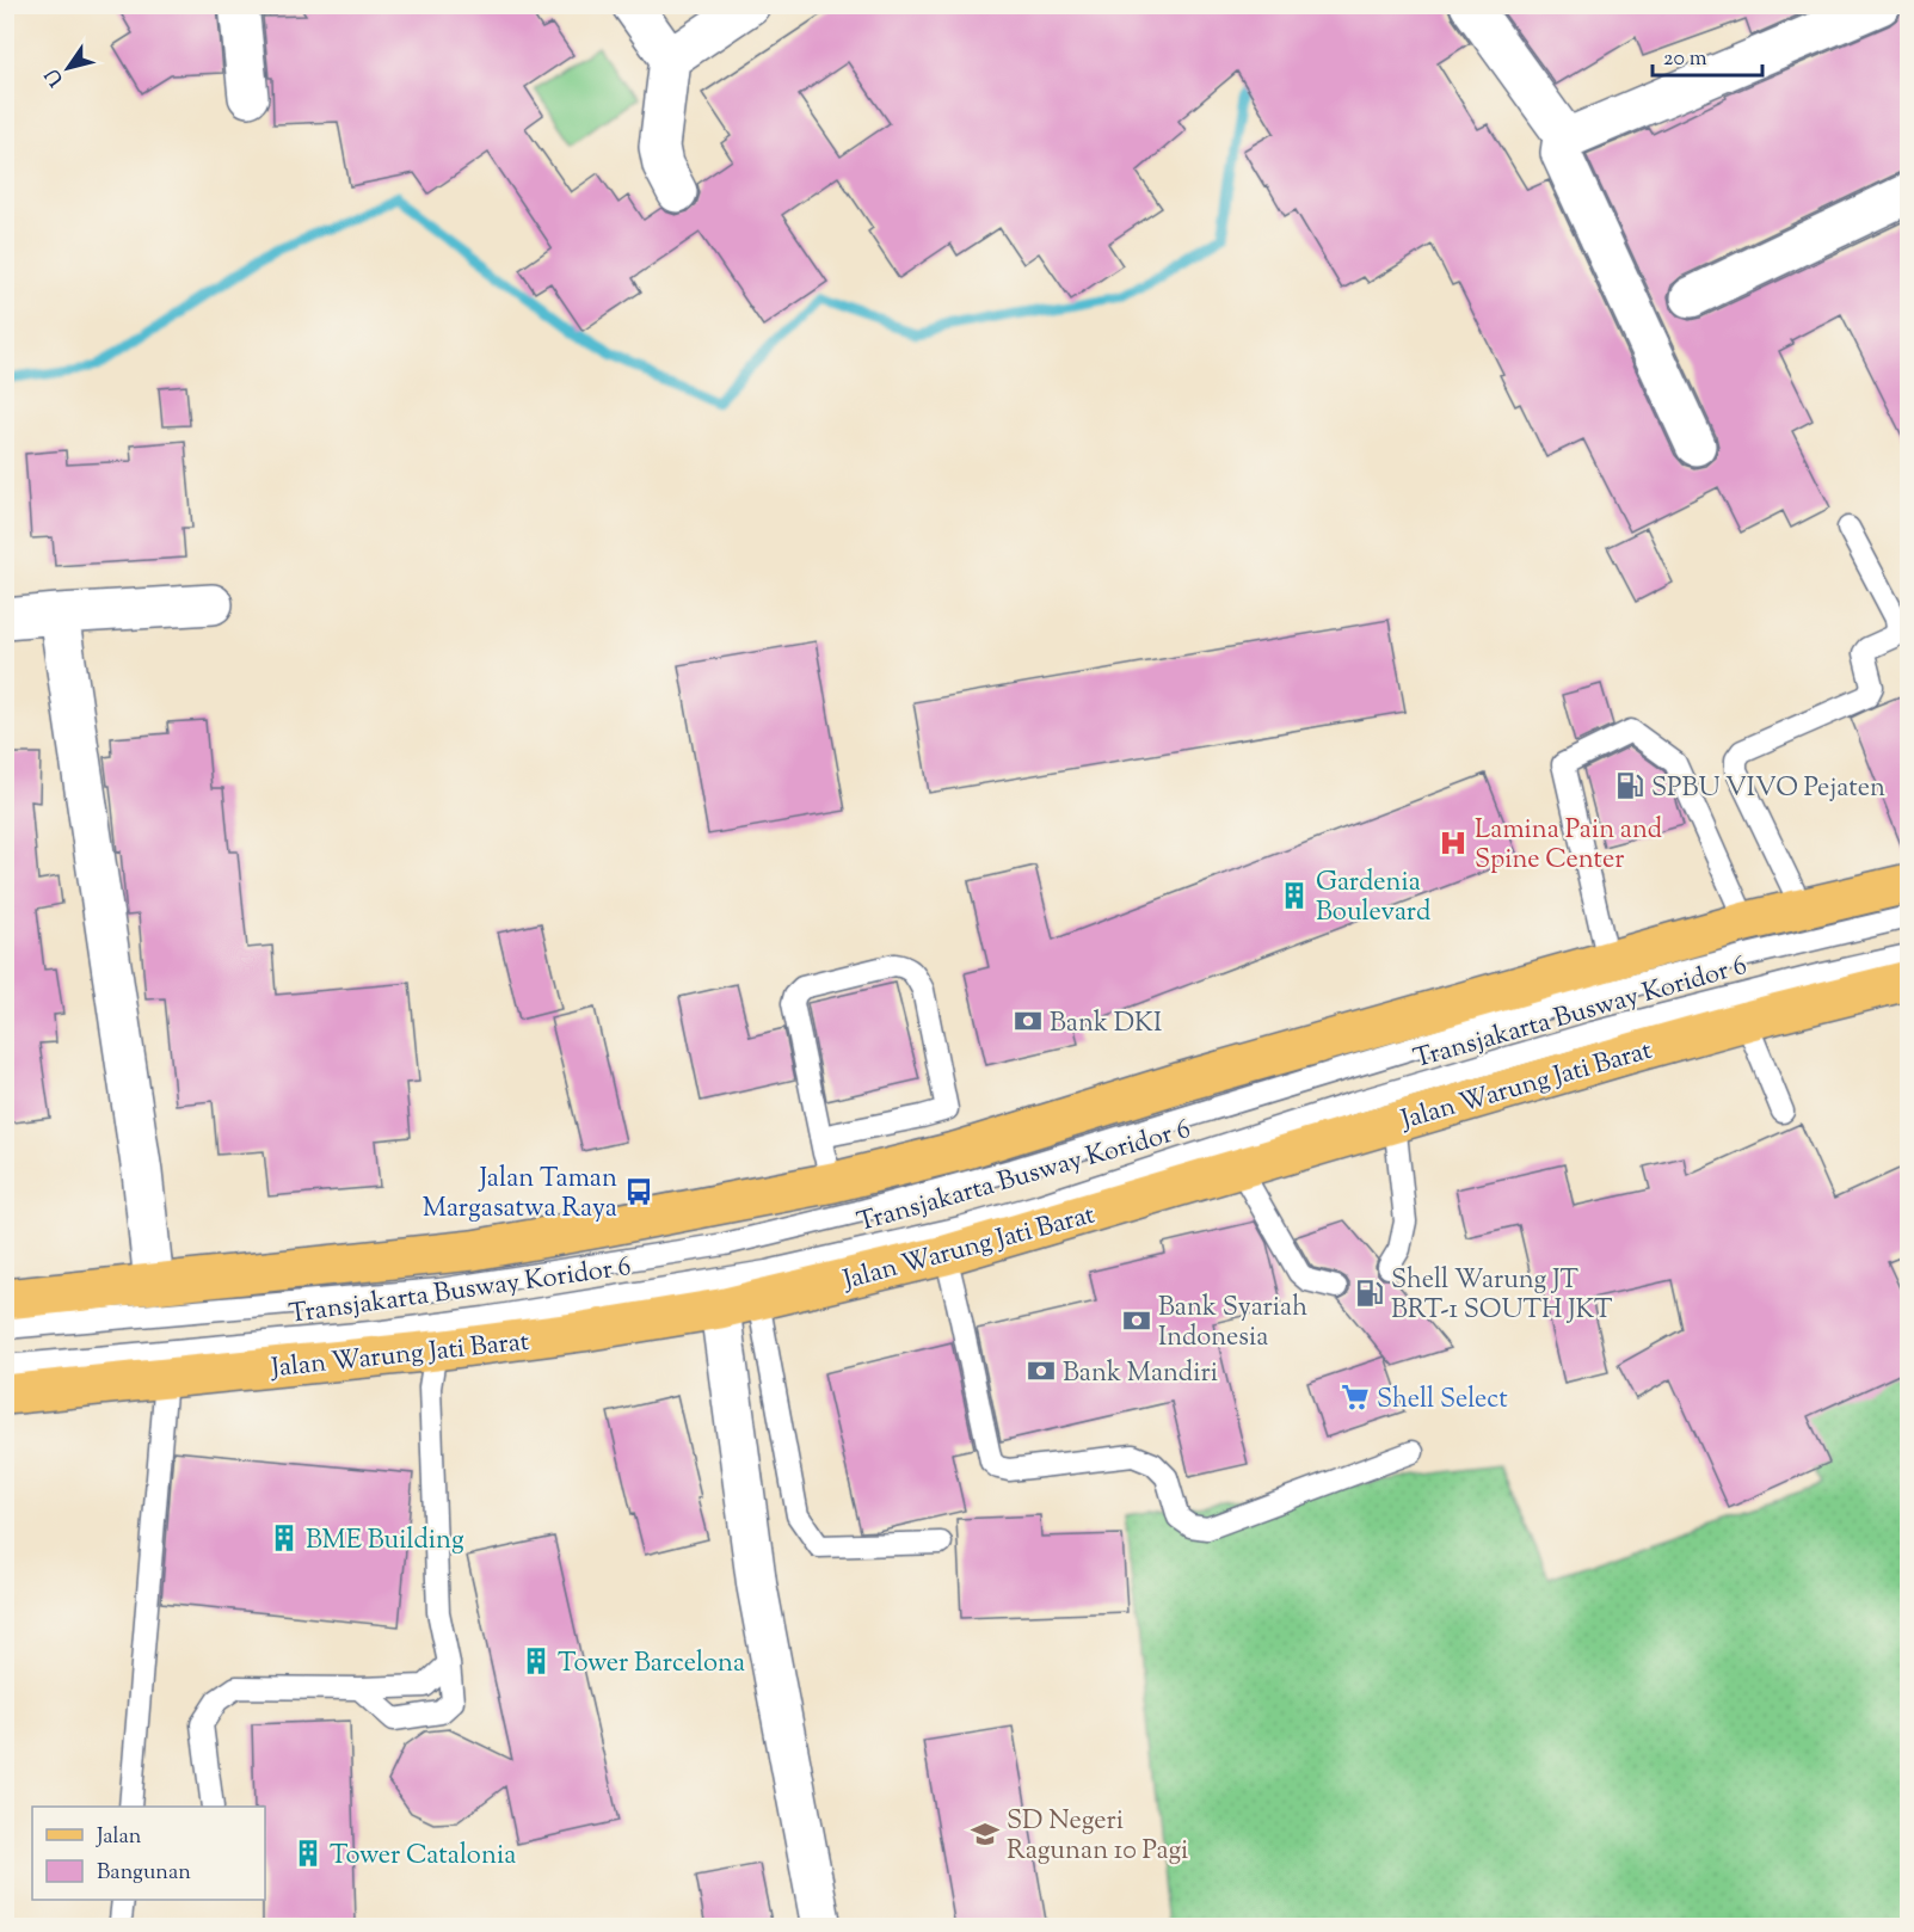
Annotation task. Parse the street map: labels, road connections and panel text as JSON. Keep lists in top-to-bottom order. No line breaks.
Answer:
{"streets":{"main road":["Jalan Warung Jati Barat"],"lane":["Transjakarta Busway Koridor 6"]},"places":{"fuel station":["SPBU VIVO Pejaten","Shell Warung JT BRT-1 SOUTH JKT"],"hospital":["Lamina Pain and Spine Center"],"building":["Gardenia Boulevard","BME Building","Tower Barcelona","Tower Catalonia"],"bank":["Bank DKI","Bank Syariah Indonesia","Bank Mandiri"],"bus stop":["Jalan Taman Margasatwa Raya"],"supermarket":["Shell Select"],"school or university":["SD Negeri Ragunan 10 Pagi"]},"legend":["Jalan","Bangunan"],"scale_bar":"20 m","north":"bottom left"}
